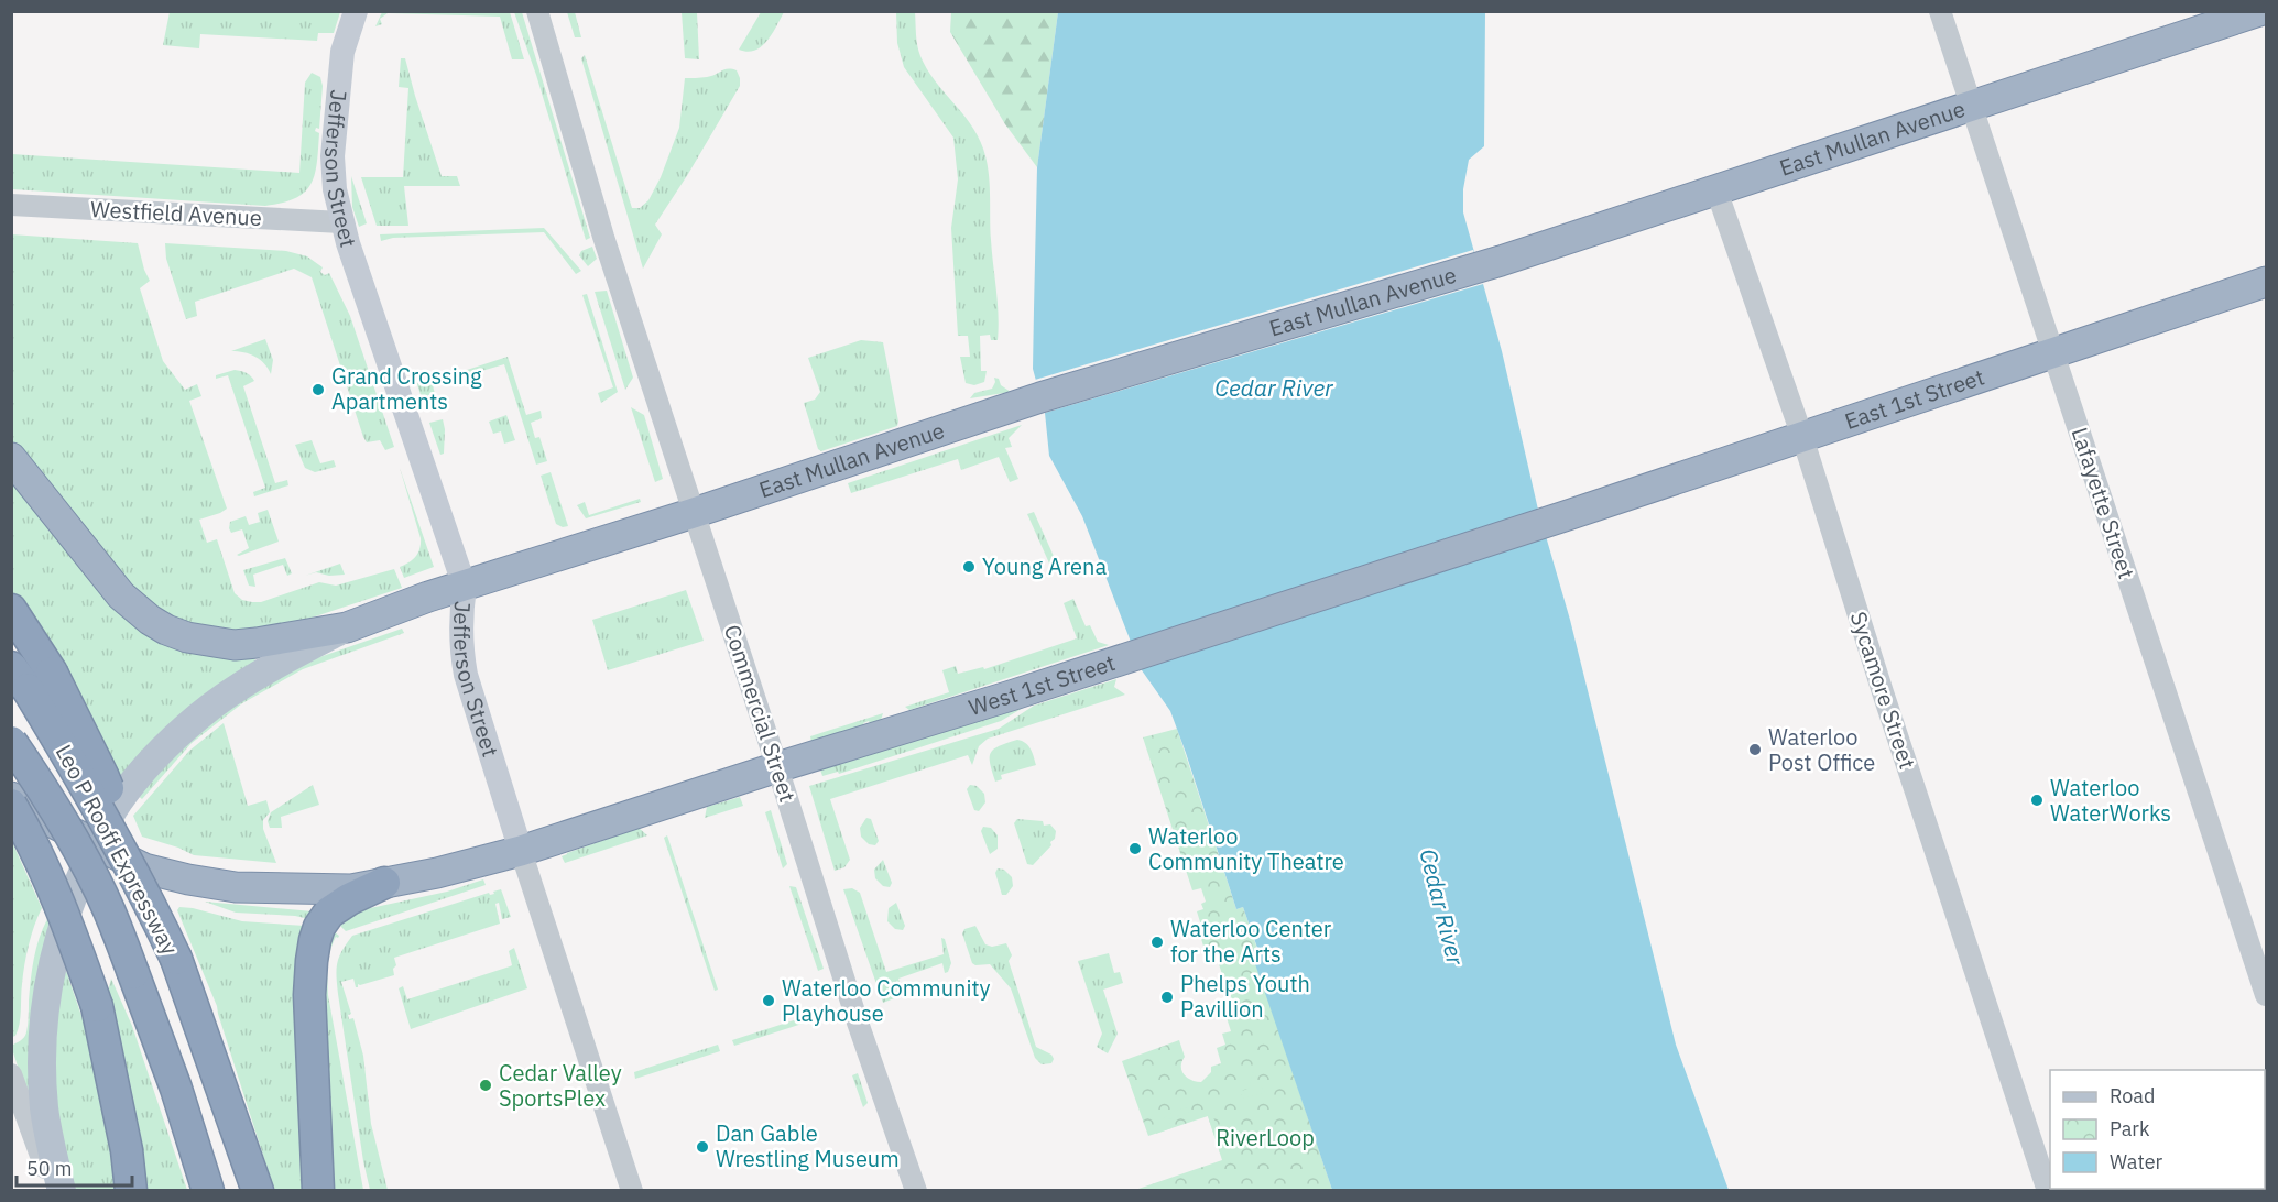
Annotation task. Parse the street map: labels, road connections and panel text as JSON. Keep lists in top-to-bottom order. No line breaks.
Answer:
{"streets":{"highway":["East Mullan Avenue","East 1st Street","West 1st Street","Leo P Rooff Expressway"],"main road":["Jefferson Street"],"street":["Westfield Avenue","Lafayette Street","Sycamore Street","Commercial Street"]},"crossings":[["East Mullan Avenue","Jefferson Street"],["East Mullan Avenue","Lafayette Street"],["East Mullan Avenue","Sycamore Street"],["East Mullan Avenue","Commercial Street"],["Jefferson Street","Westfield Avenue"],["Jefferson Street","West 1st Street"],["East 1st Street","Lafayette Street"],["East 1st Street","West 1st Street"],["East 1st Street","Sycamore Street"],["West 1st Street","Commercial Street"]],"water":["Cedar River"],"parks":["RiverLoop"],"places":["Grand Crossing Apartments","Young Arena","Waterloo Post Office","Waterloo WaterWorks","Waterloo Community Theatre","Waterloo Center for the Arts","Phelps Youth Pavillion","Waterloo Community Playhouse","Cedar Valley SportsPlex","Dan Gable Wrestling Museum"],"legend":["Road","Park","Water"],"scale_bar":"50 m"}
